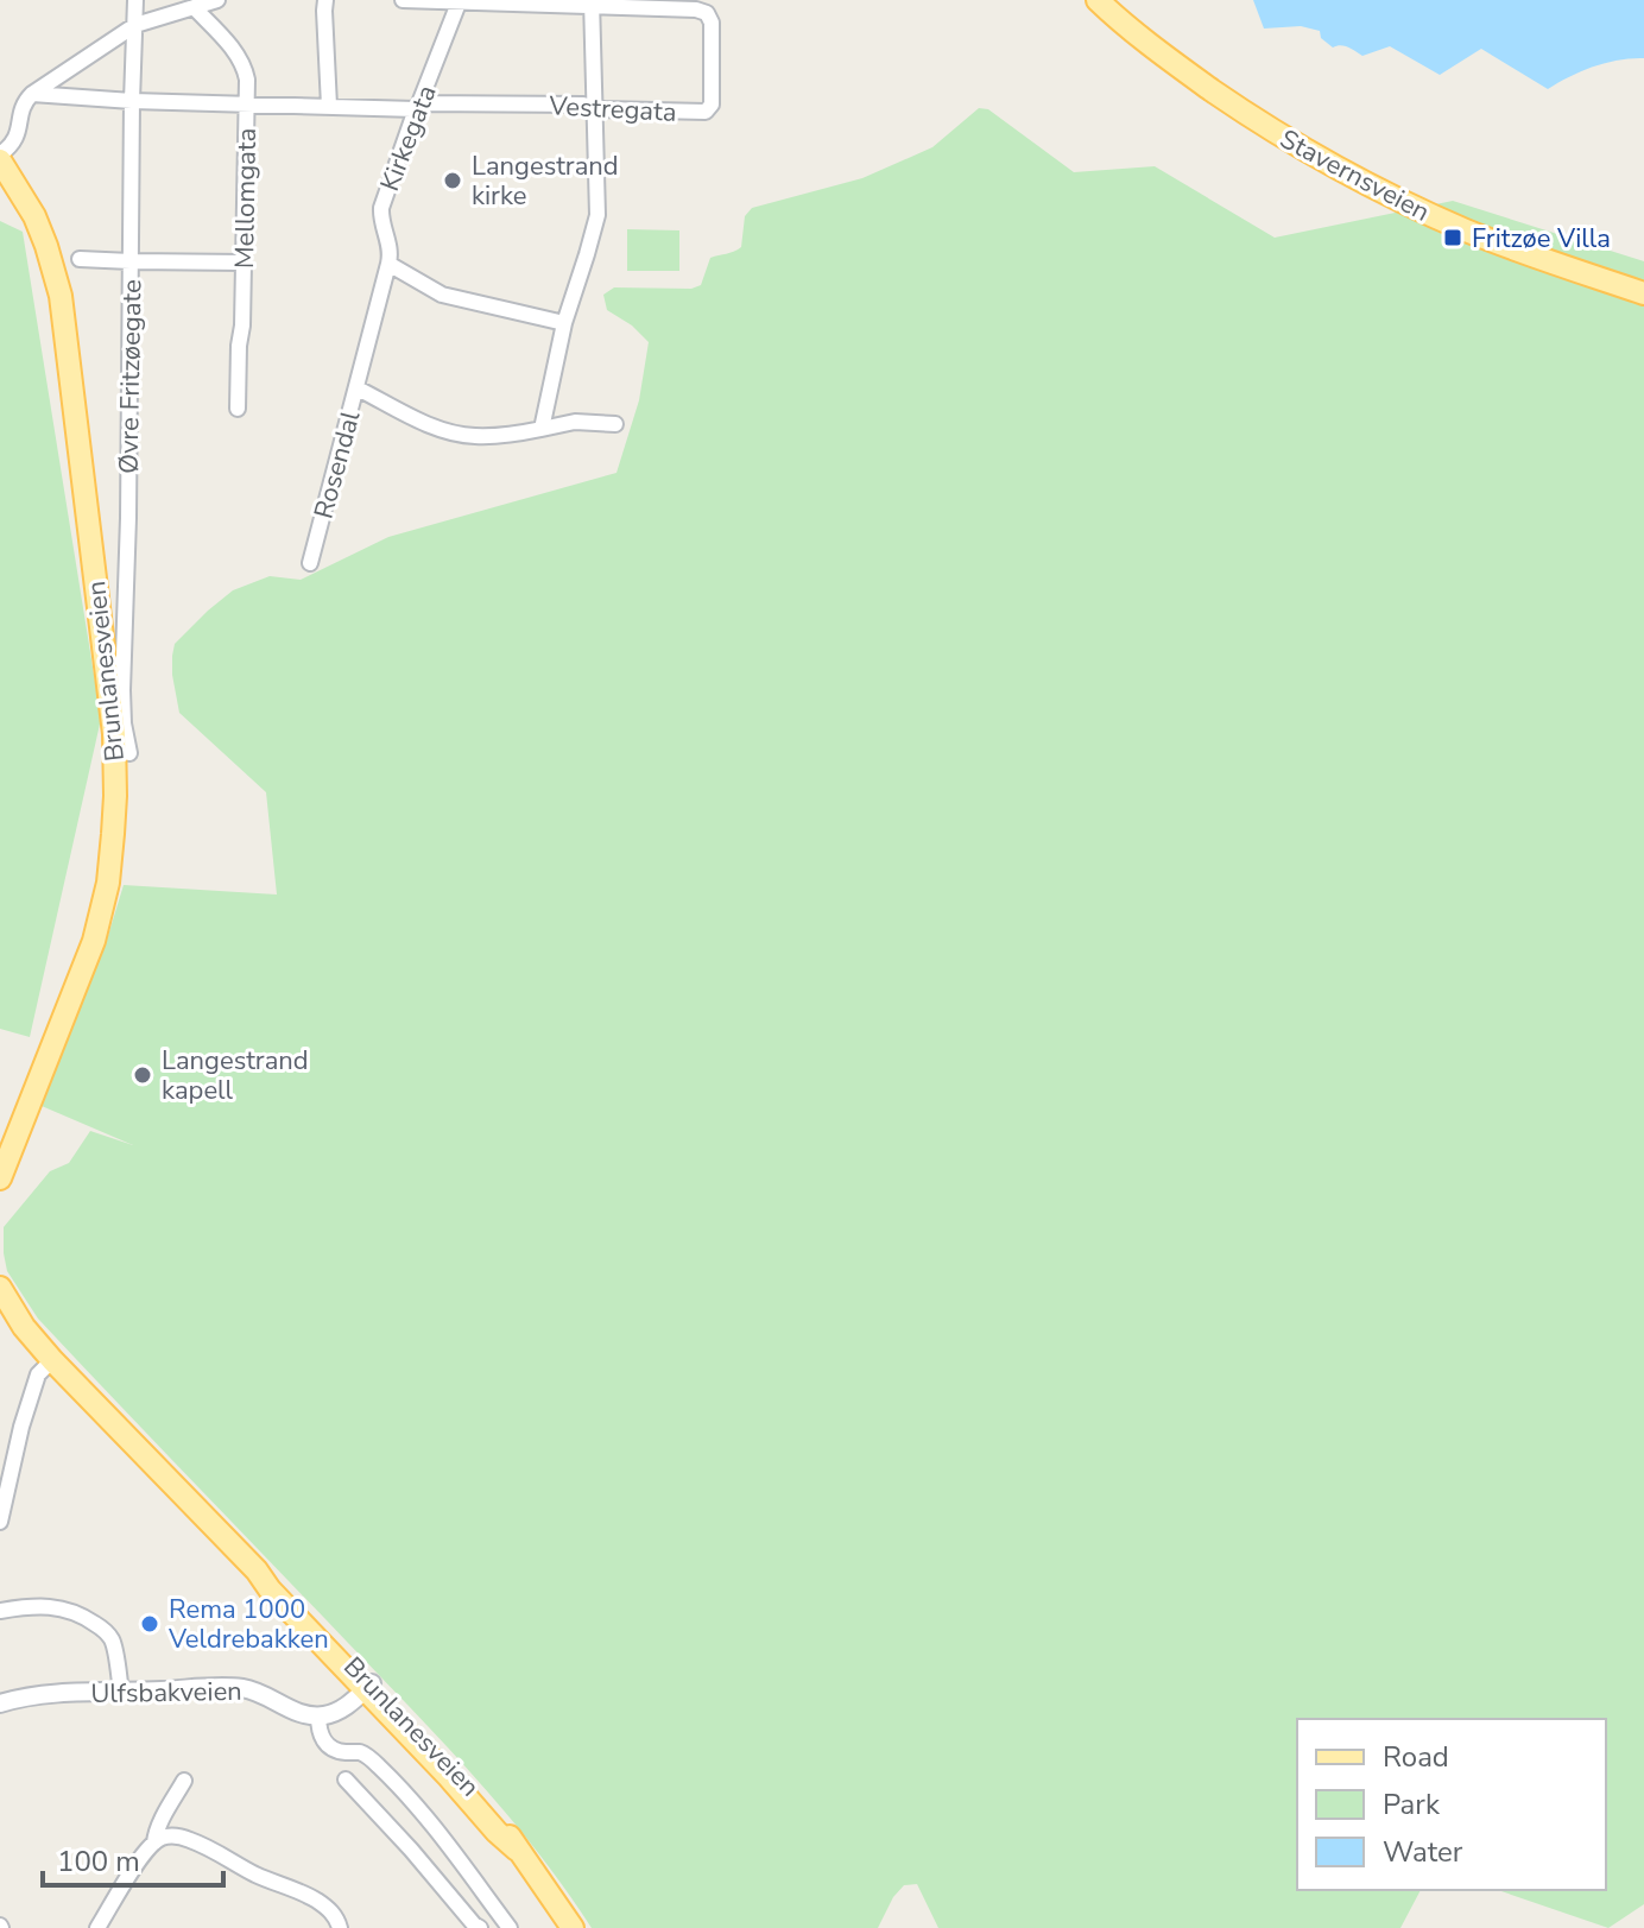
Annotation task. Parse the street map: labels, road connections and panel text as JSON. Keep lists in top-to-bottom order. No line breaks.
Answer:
{"streets":{"main road":["Stavernsveien","Brunlanesveien"],"street":["Vestregata","Kirkegata","Mellomgata","Øvre Fritzøegate","Rosendal","Ulfsbakveien"]},"crossings":[["Vestregata","Kirkegata"],["Vestregata","Mellomgata"],["Vestregata","Øvre Fritzøegate"],["Kirkegata","Rosendal"]],"places":{"other":["Langestrand kirke","Langestrand kapell","Rema 1000 Veldrebakken"],"transit":["Fritzøe Villa"]},"legend":["Road","Park","Water"],"scale_bar":"100 m"}
